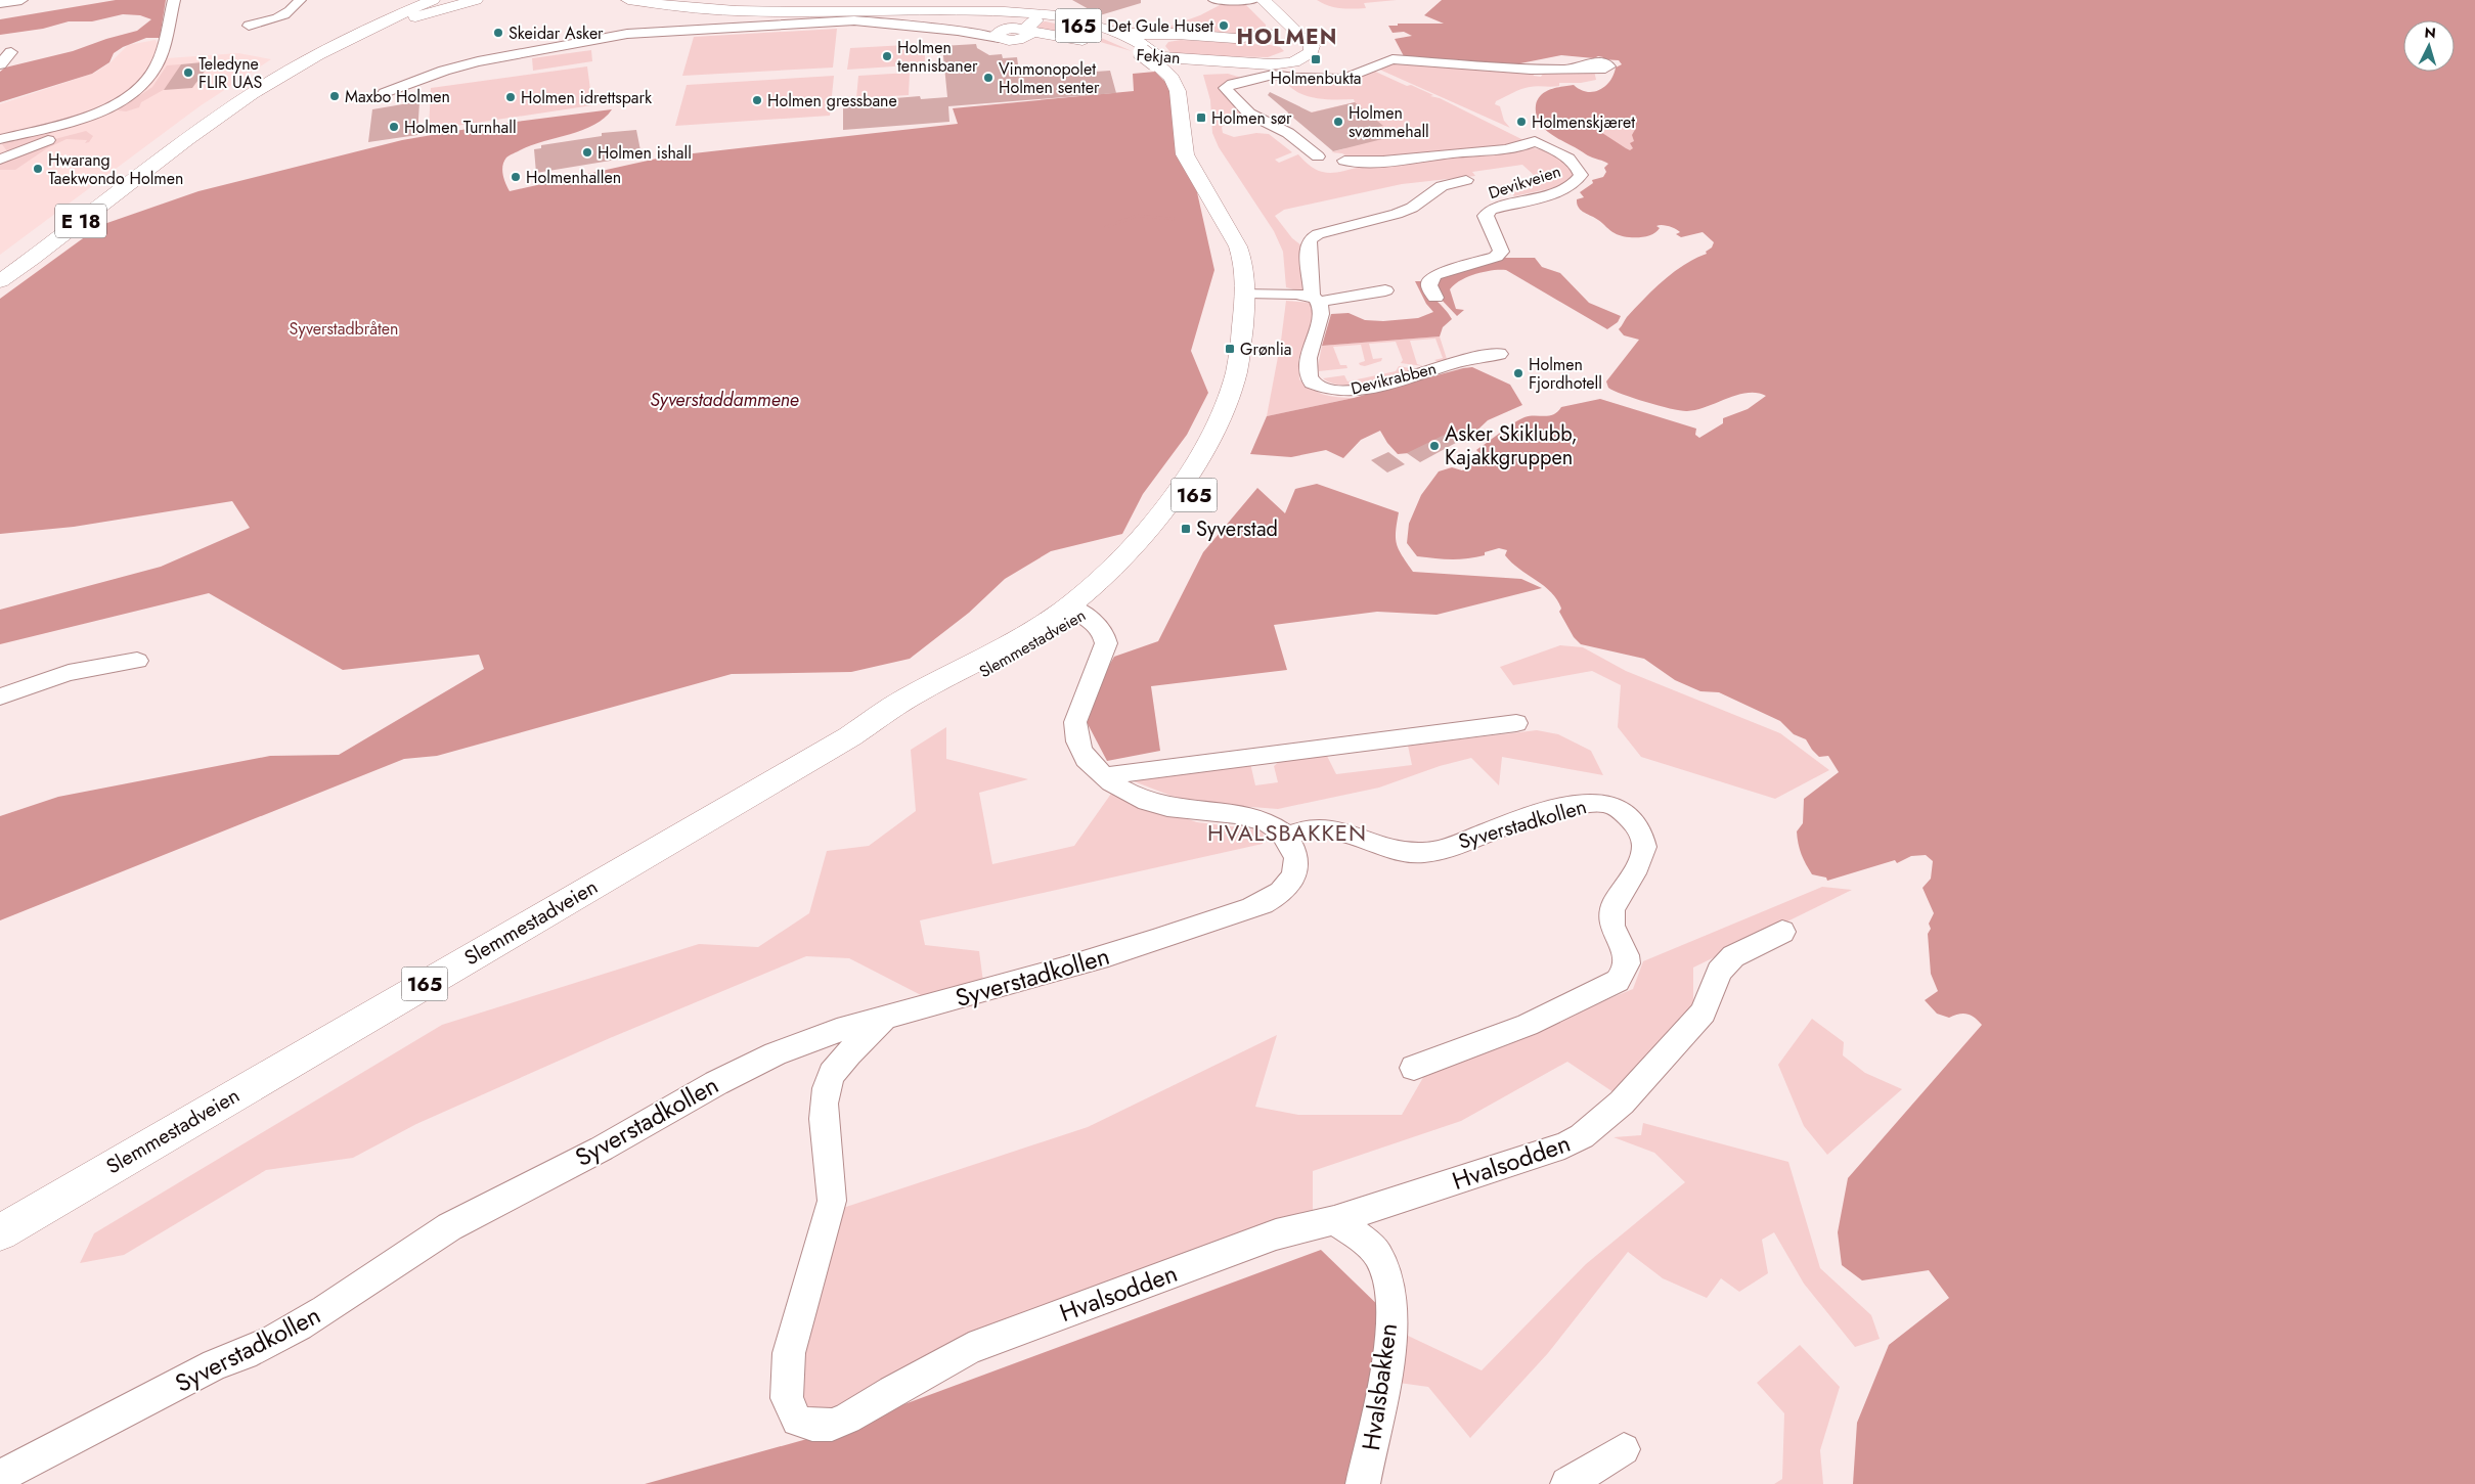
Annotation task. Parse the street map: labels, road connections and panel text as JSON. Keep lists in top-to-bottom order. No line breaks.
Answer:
{"streets":{"main road":["165","Fekjan","E 18","Slemmestadveien"],"street":["Devikveien","Devikrabben","Syverstadkollen","Hvalsodden","Hvalsbakken"]},"crossings":[["165","Fekjan"],["165","Slemmestadveien"],["Fekjan","Devikveien"],["Fekjan","Slemmestadveien"],["Syverstadkollen","Hvalsodden"],["Hvalsodden","Hvalsbakken"]],"districts":["HOLMEN","HVALSBAKKEN"],"water":["Syverstaddammene"],"parks":["Syverstadbråten"],"places":{"other":["Det Gule Huset","Skeidar Asker","Holmen tennisbaner","Teledyne FLIR UAS","Vinmonopolet Holmen senter","Maxbo Holmen","Holmen idrettspark","Holmen gressbane","Holmen svømmehall","Holmenskjæret","Holmen Turnhall","Holmen ishall","Hwarang Taekwondo Holmen","Holmenhallen","Holmen Fjordhotell","Asker Skiklubb, Kajakkgruppen"],"transit":["Holmenbukta","Holmen sør","Grønlia","Syverstad"]},"north":"top"}
